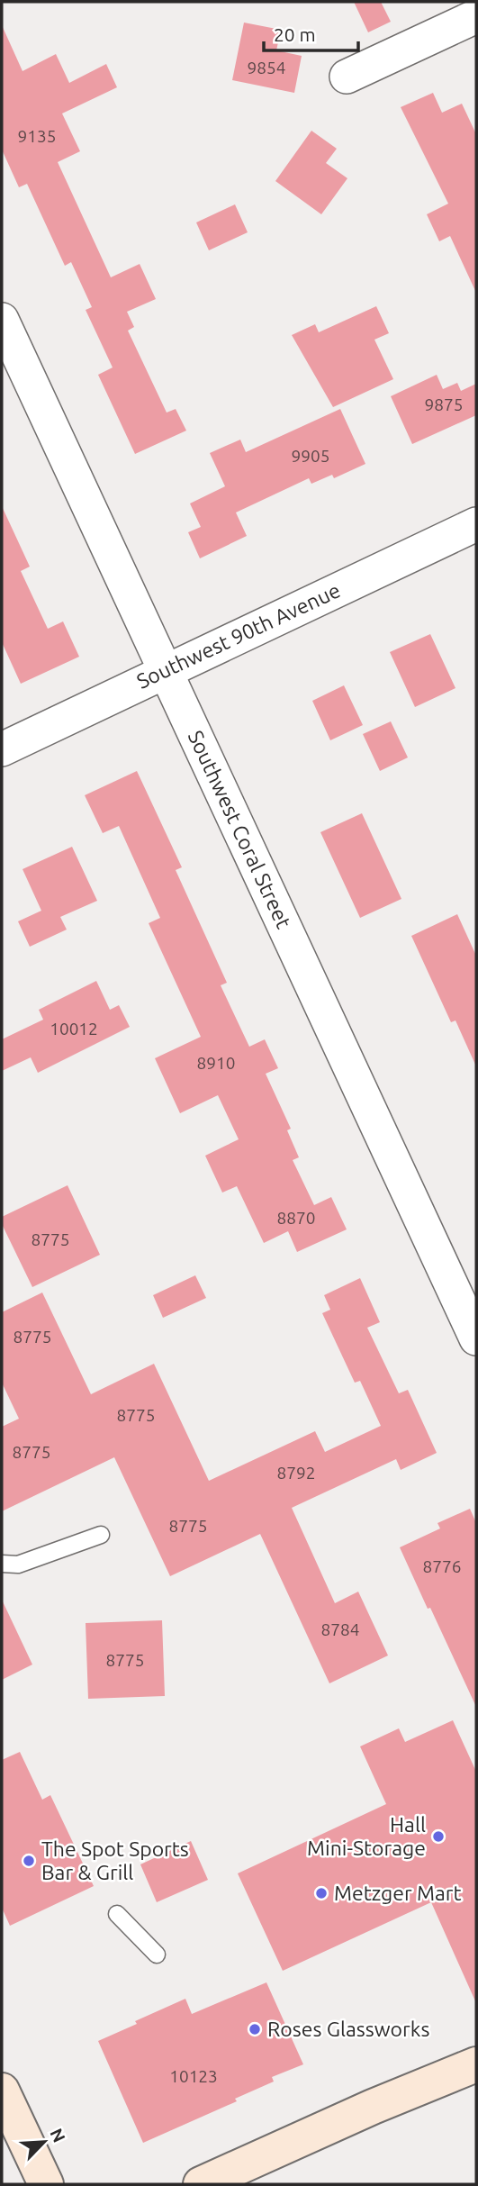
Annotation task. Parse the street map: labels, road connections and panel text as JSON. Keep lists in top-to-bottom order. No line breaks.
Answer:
{"streets":{"street":["Southwest 90th Avenue","Southwest Coral Street"]},"crossings":[["Southwest 90th Avenue","Southwest Coral Street"]],"places":["Hall Mini-Storage","The Spot Sports Bar & Grill","Metzger Mart","Roses Glassworks"],"house_numbers":["9854","9135","9875","9905","10012","8910","8870","8775","8775","8775","8775","8792","8775","8776","8784","8775","10123"],"scale_bar":"20 m","north":"top right"}
